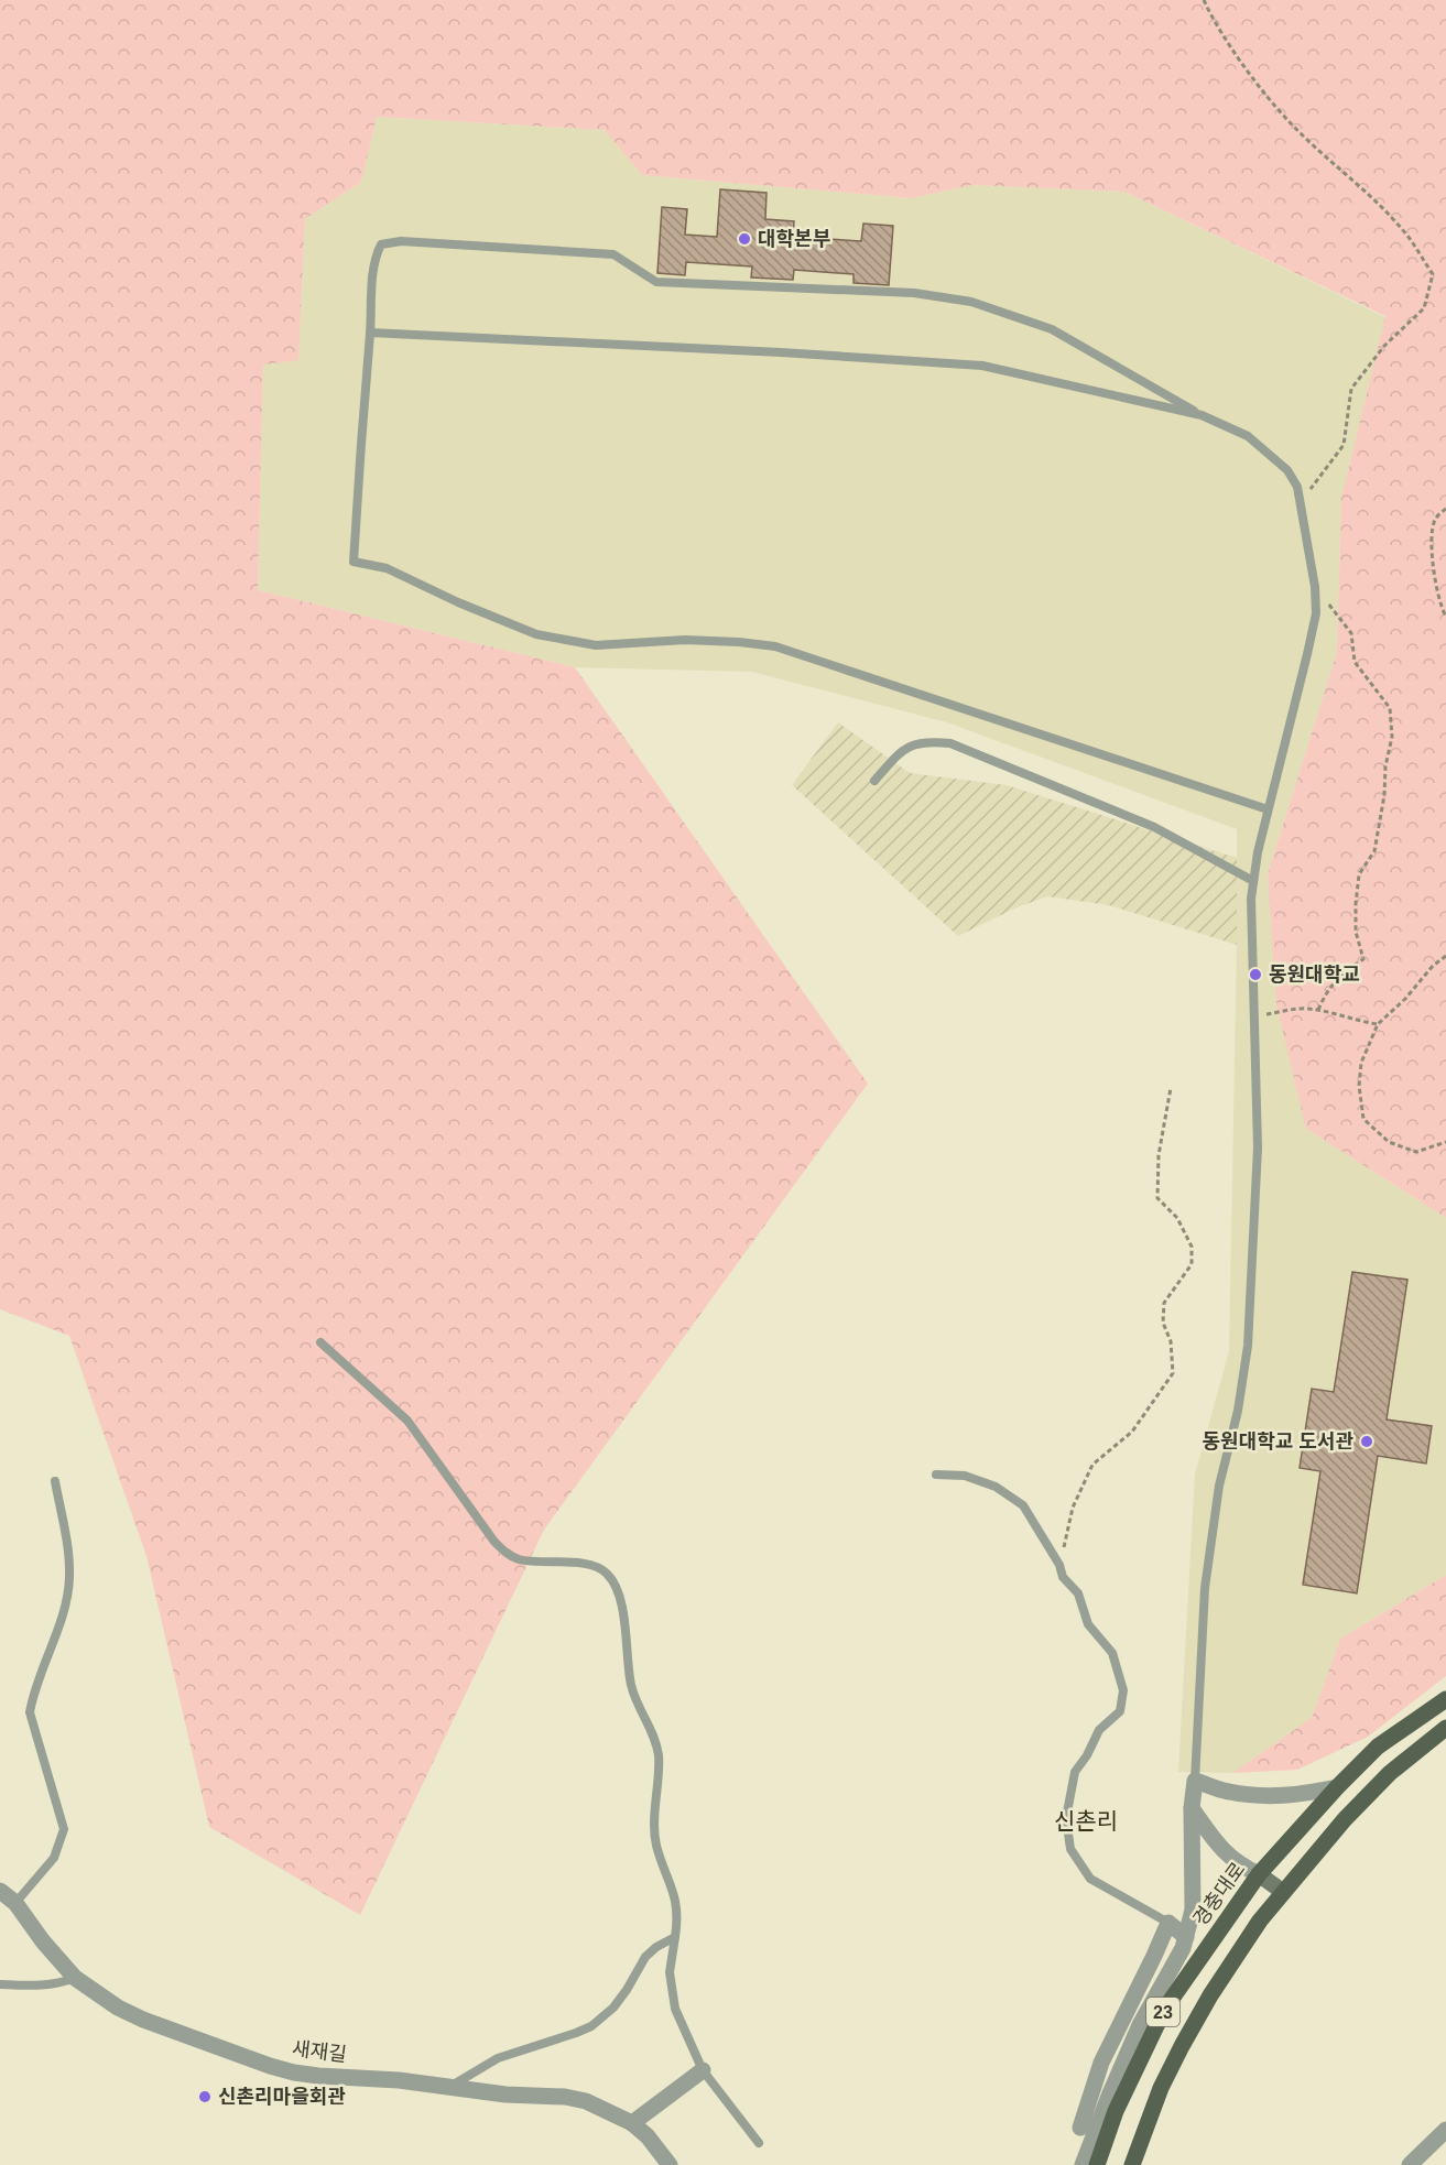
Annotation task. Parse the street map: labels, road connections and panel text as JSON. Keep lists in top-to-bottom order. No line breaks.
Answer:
{"streets":{"main road":["경충대로","23"],"street":["새재길"]},"districts":["신촌리"],"places":["대학본부","동원대학교","동원대학교 도서관","신촌리마을회관"]}
